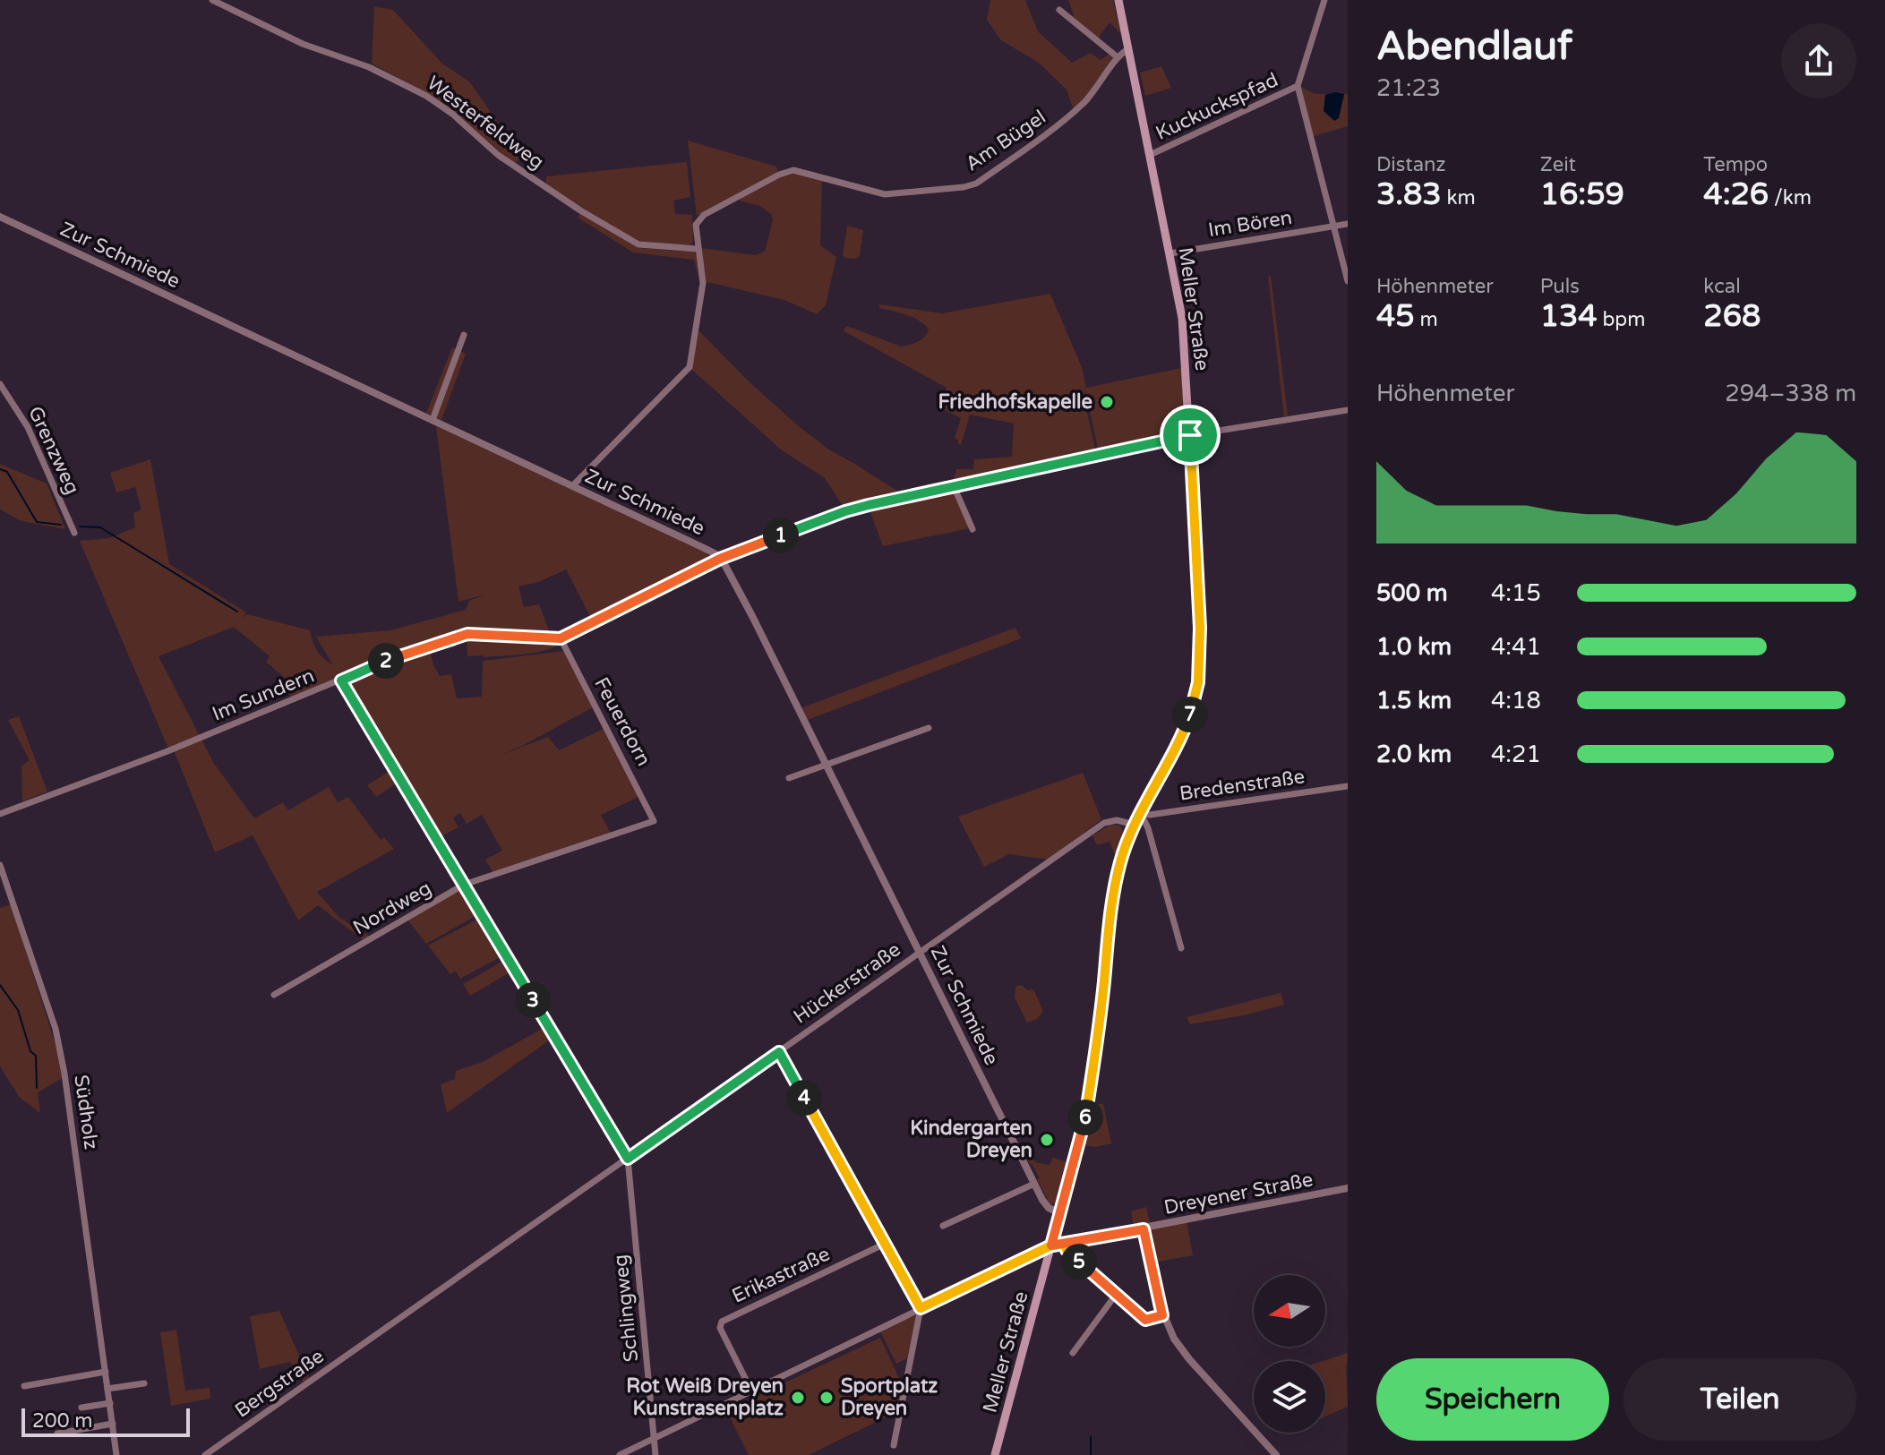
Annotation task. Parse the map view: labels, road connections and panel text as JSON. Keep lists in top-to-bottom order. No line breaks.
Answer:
{"streets":{"main road":["Meller Straße"],"street":["Kuckuckspfad","Westerfeldweg","Am Bügel","Im Bören","Zur Schmiede","Grenzweg","Im Sundern","Feuerdorn","Bredenstraße","Nordweg","Hückerstraße","Südholz","Dreyener Straße","Erikastraße","Schlingweg","Bergstraße"]},"crossings":[["Kuckuckspfad","Meller Straße"],["Westerfeldweg","Am Bügel"],["Am Bügel","Zur Schmiede"],["Am Bügel","Meller Straße"],["Im Bören","Meller Straße"],["Zur Schmiede","Meller Straße"],["Zur Schmiede","Im Sundern"],["Zur Schmiede","Hückerstraße"],["Meller Straße","Im Sundern"],["Meller Straße","Bredenstraße"],["Meller Straße","Hückerstraße"],["Meller Straße","Dreyener Straße"],["Im Sundern","Feuerdorn"],["Feuerdorn","Nordweg"],["Hückerstraße","Schlingweg"],["Hückerstraße","Bergstraße"]],"places":["Friedhofskapelle","Kindergarten Dreyen","Rot Weiß Dreyen Kunstrasenplatz","Sportplatz Dreyen"],"scale_bar":"200 m","north":"left","page":{"heading":["Abendlauf","21:23"],"stats":[["Distanz","3.83 km"],["Zeit","16:59"],["Tempo","4:26 /km"],["Höhenmeter","45 m"],["Puls","134 bpm"],["kcal","268"]],"chart":["Höhenmeter","294–338 m"],"pins":["1","2","7","3","4","6","5"],"list":[{"name":"500 m","note":"4:15"},{"name":"1.0 km","note":"4:41"},{"name":"1.5 km","note":"4:18"},{"name":"2.0 km","note":"4:21"}],"buttons":["Speichern","Teilen"],"scale":"200 m"}}
